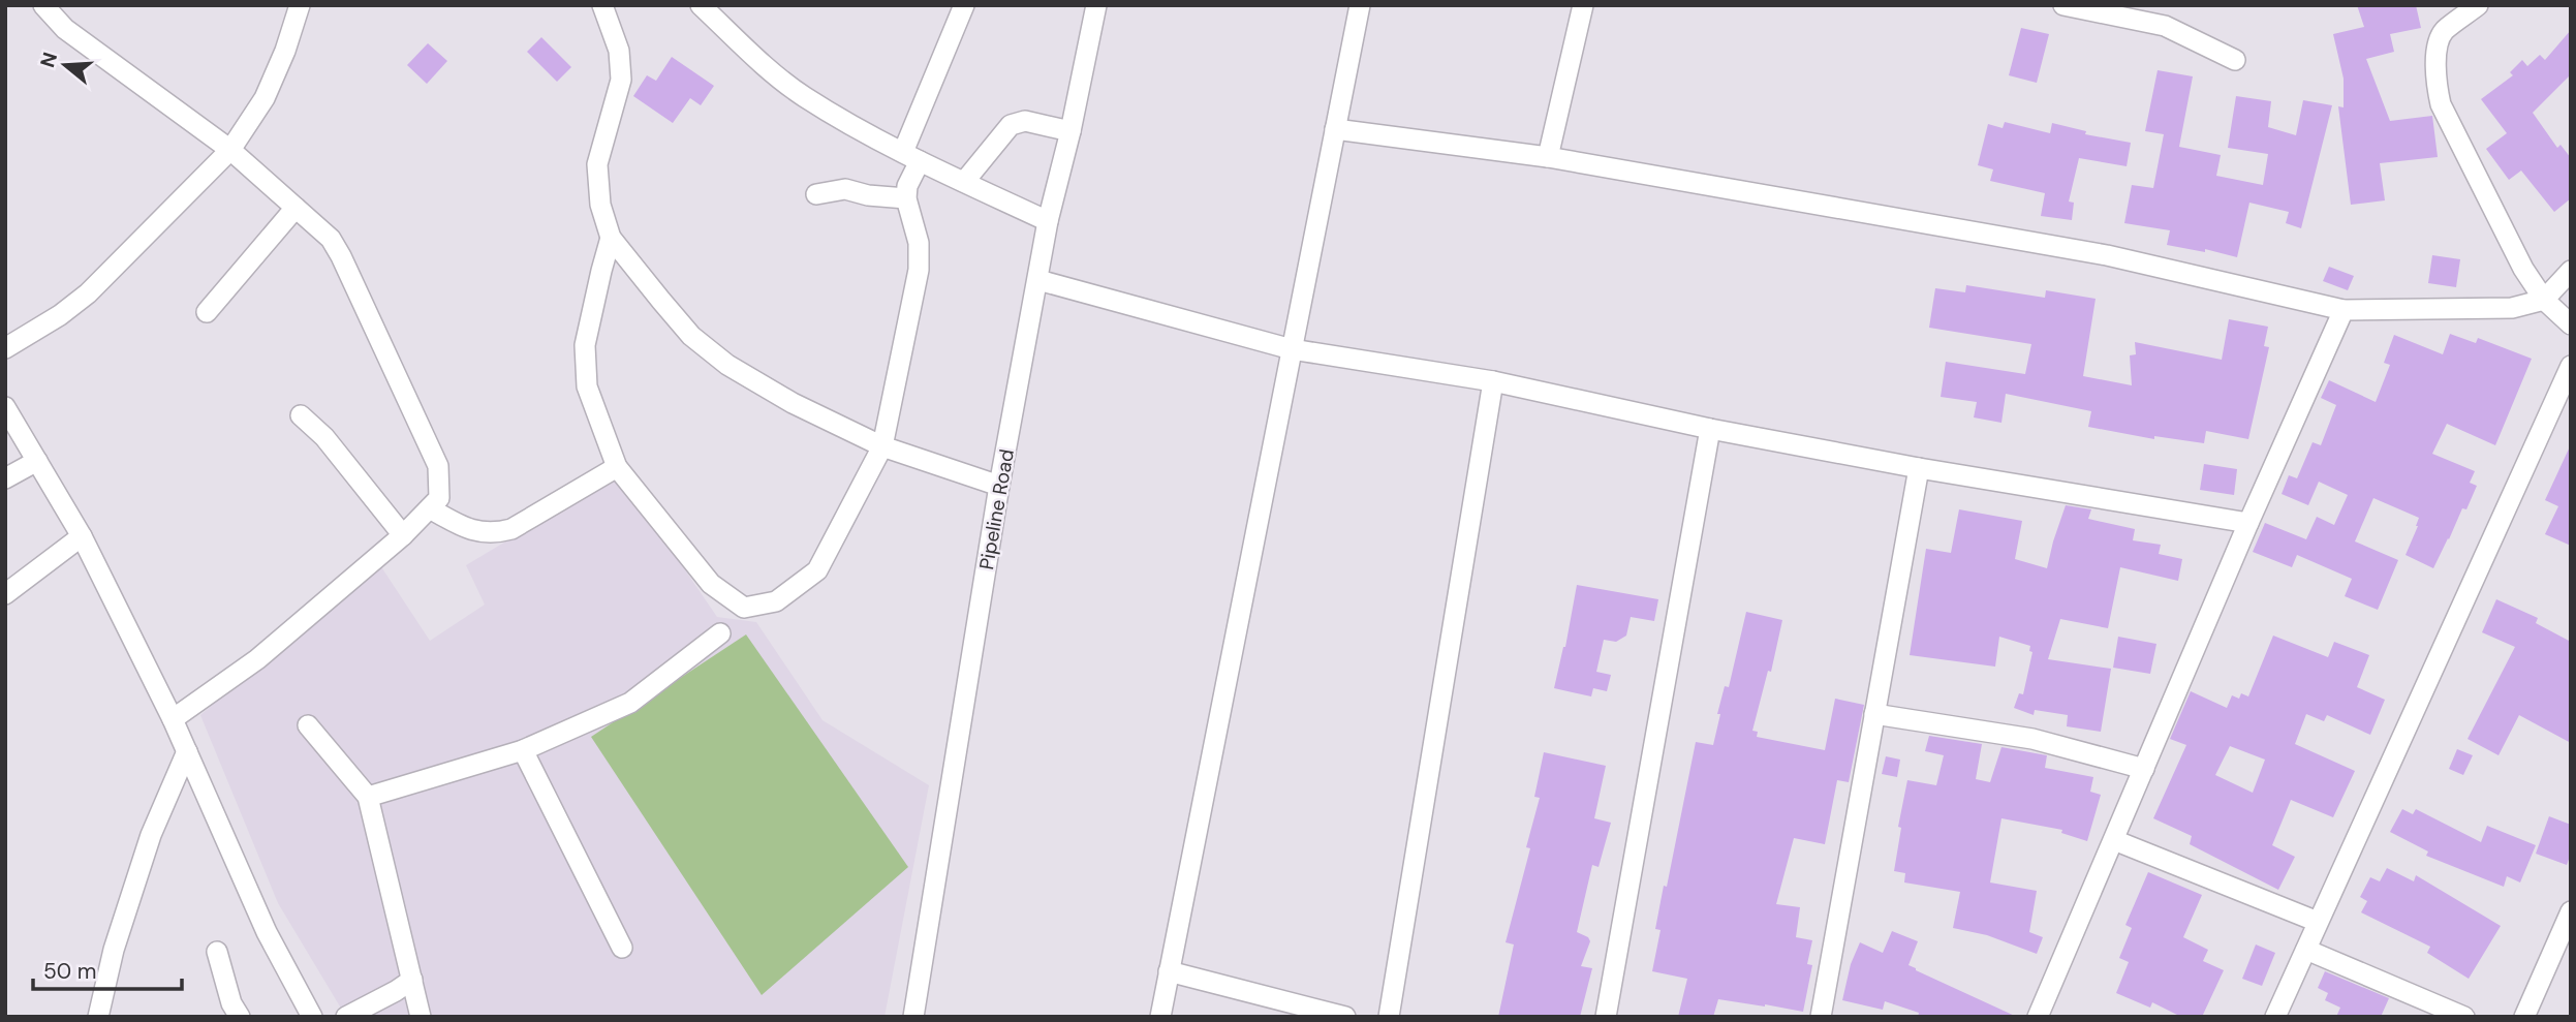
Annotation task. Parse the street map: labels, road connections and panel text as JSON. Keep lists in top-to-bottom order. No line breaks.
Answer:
{"streets":{"street":["Pipeline Road"]},"scale_bar":"50 m","north":"left"}
